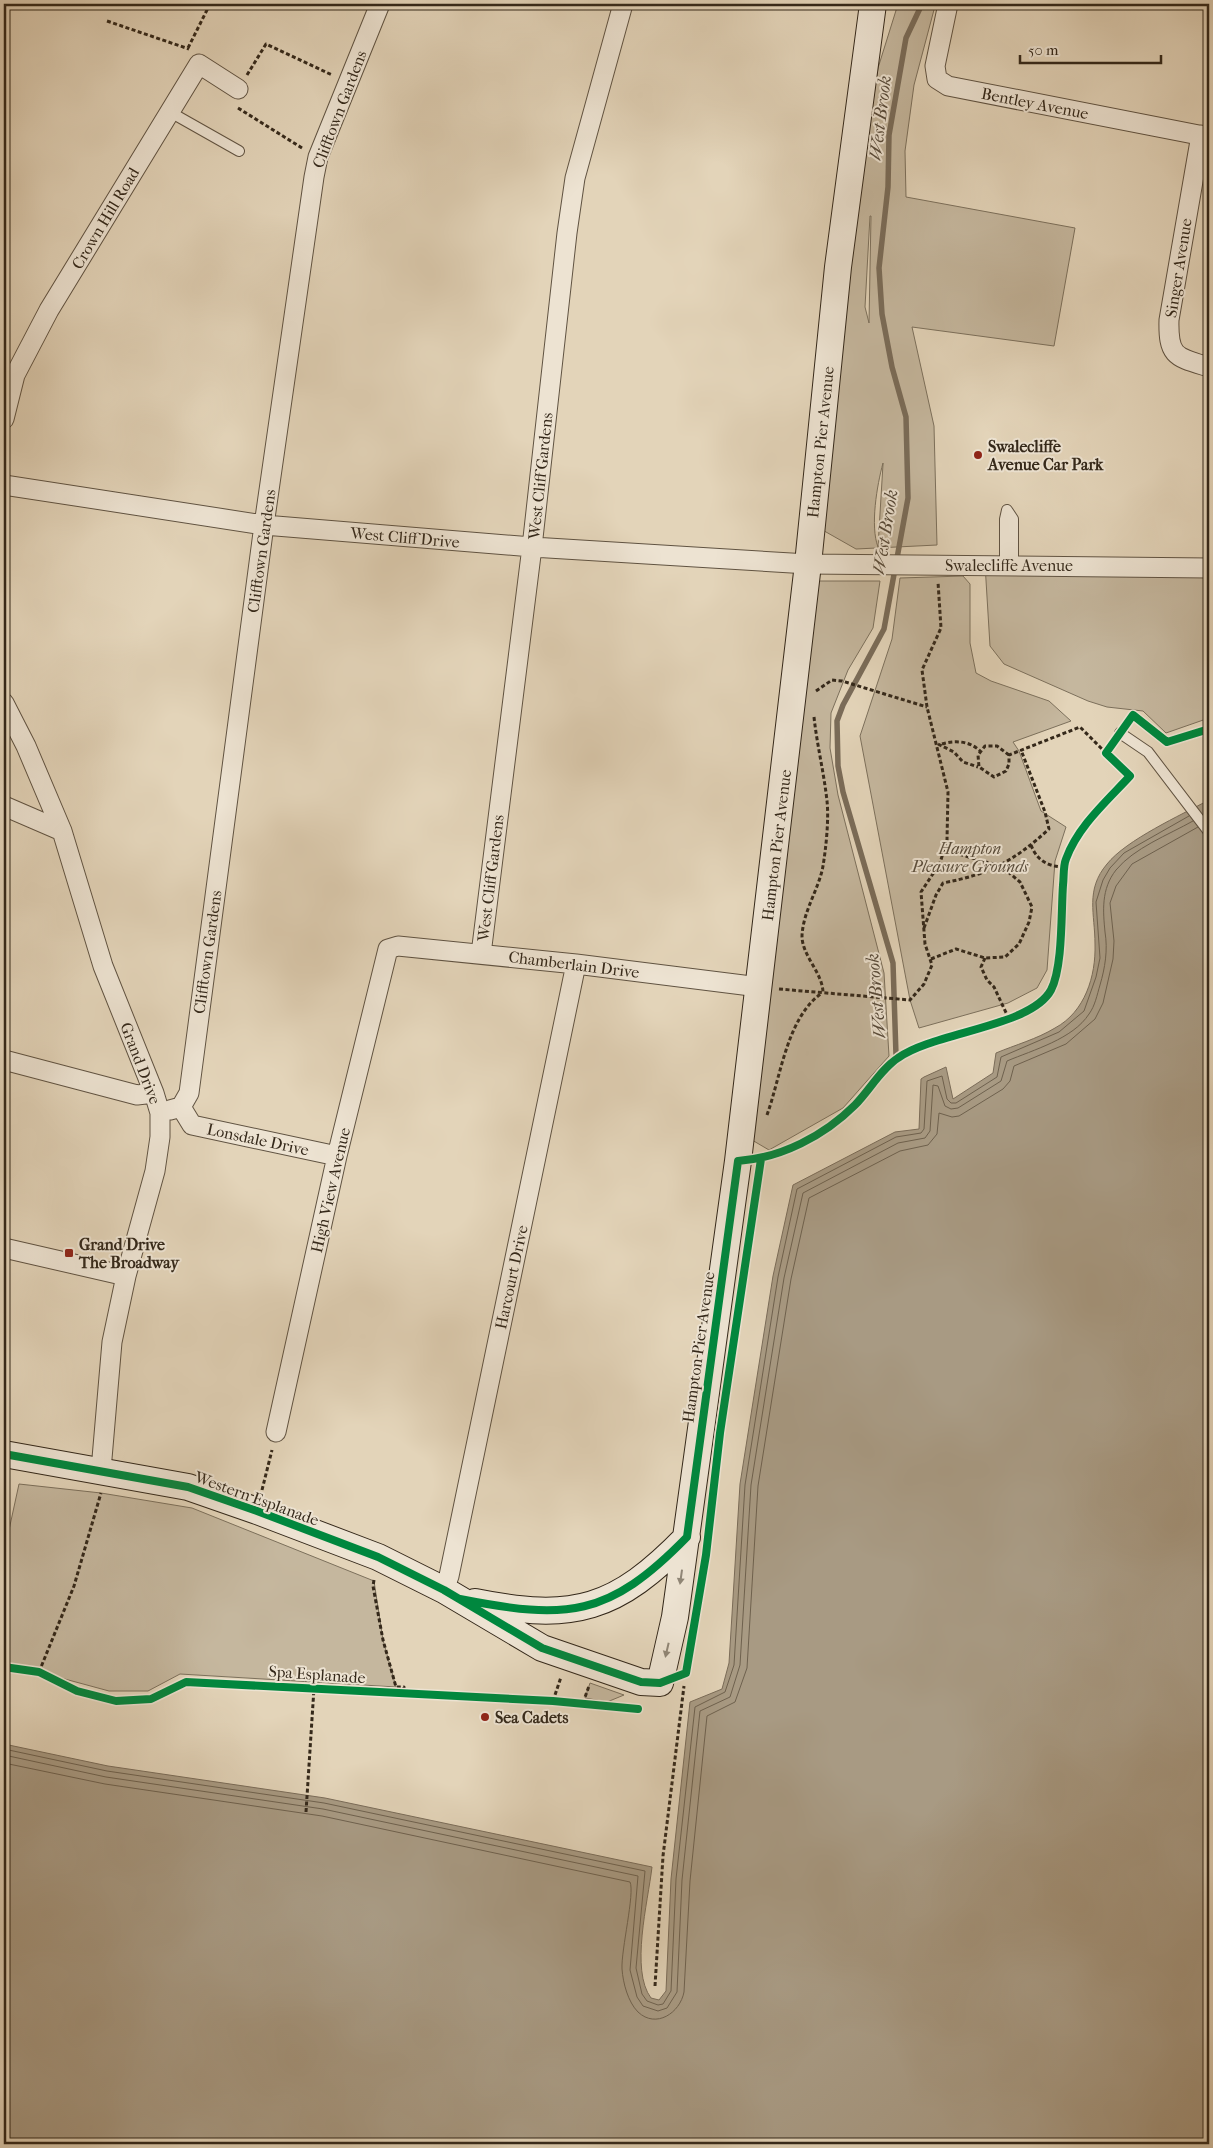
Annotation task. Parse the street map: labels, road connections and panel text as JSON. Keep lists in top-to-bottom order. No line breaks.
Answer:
{"streets":{"street":["Bentley Avenue","Clifftown Gardens","Crown Hill Road","Singer Avenue","Hampton Pier Avenue","West Cliff Gardens","West Cliff Drive","Swalecliffe Avenue","Chamberlain Drive","Grand Drive","Lonsdale Drive","High View Avenue","Harcourt Drive","Western Esplanade"],"cycle path":["Spa Esplanade"]},"crossings":[["Bentley Avenue","Singer Avenue"],["Clifftown Gardens","West Cliff Drive"],["Clifftown Gardens","Lonsdale Drive"],["Hampton Pier Avenue","West Cliff Drive"],["Hampton Pier Avenue","Swalecliffe Avenue"],["Hampton Pier Avenue","Chamberlain Drive"],["Hampton Pier Avenue","Western Esplanade"],["West Cliff Gardens","West Cliff Drive"],["West Cliff Gardens","Chamberlain Drive"],["West Cliff Drive","Swalecliffe Avenue"],["Chamberlain Drive","High View Avenue"],["Chamberlain Drive","Harcourt Drive"],["Grand Drive","Western Esplanade"],["Lonsdale Drive","High View Avenue"],["Harcourt Drive","Western Esplanade"]],"water":["West Brook"],"parks":["Hampton Pleasure Grounds"],"places":{"other":["Swalecliffe Avenue Car Park","Sea Cadets"],"transit":["Grand Drive The Broadway"]},"scale_bar":"50 m"}
